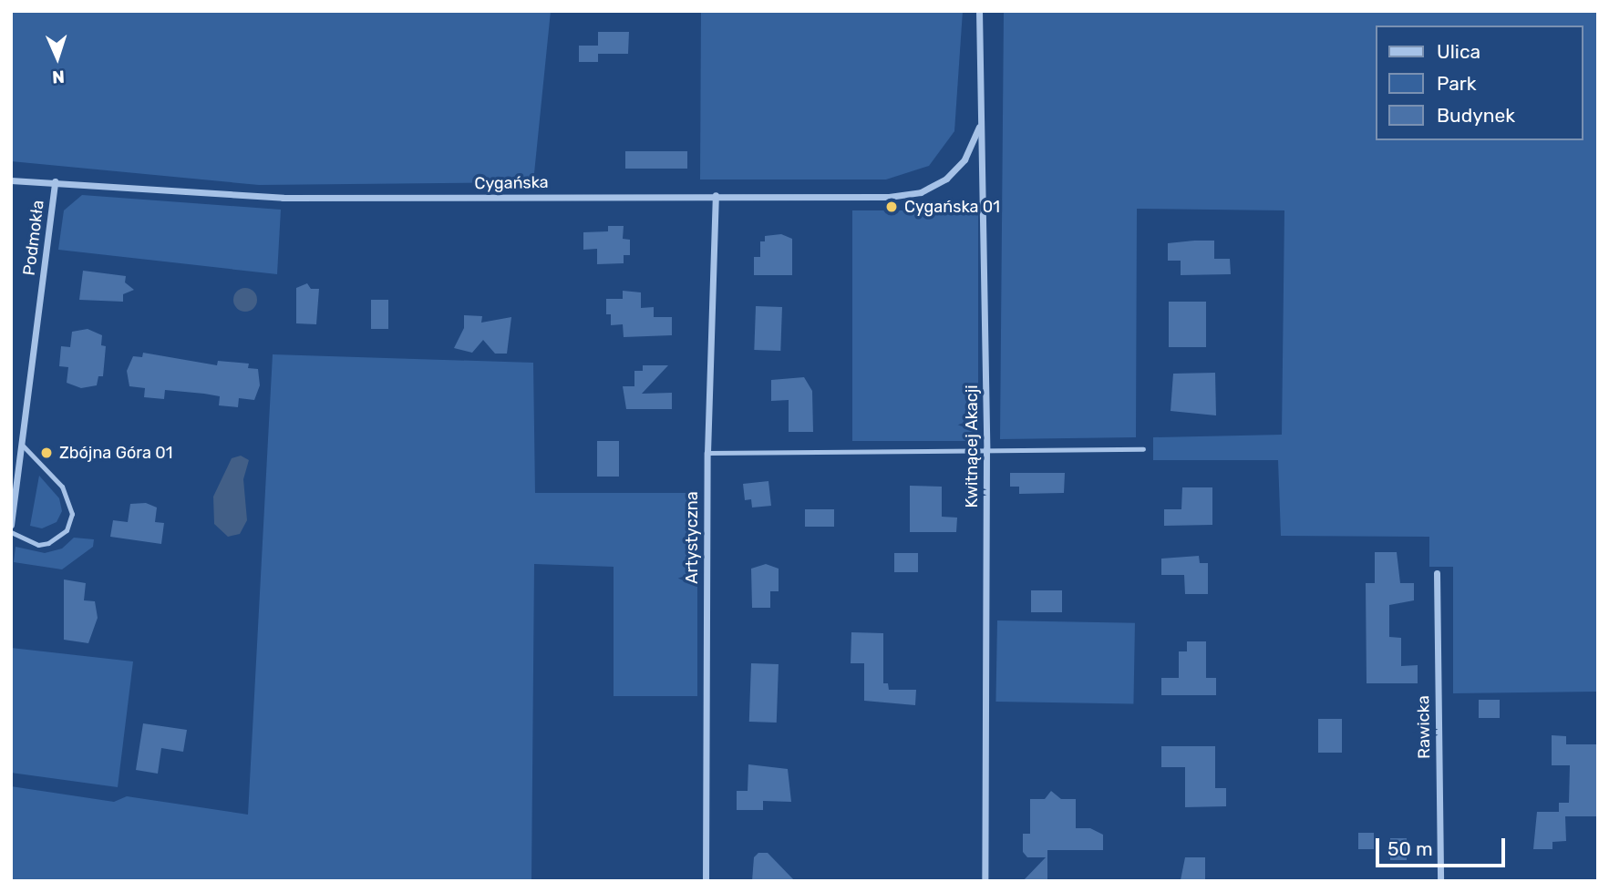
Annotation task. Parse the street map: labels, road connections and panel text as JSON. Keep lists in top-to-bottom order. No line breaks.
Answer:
{"streets":{"street":["Cygańska","Podmokła","Kwitnącej Akacji","Artystyczna","Rawicka"]},"crossings":[["Cygańska","Podmokła"],["Cygańska","Kwitnącej Akacji"],["Cygańska","Artystyczna"]],"places":["Cygańska 01","Zbójna Góra 01"],"legend":["Ulica","Park","Budynek"],"scale_bar":"50 m","north":"bottom"}
